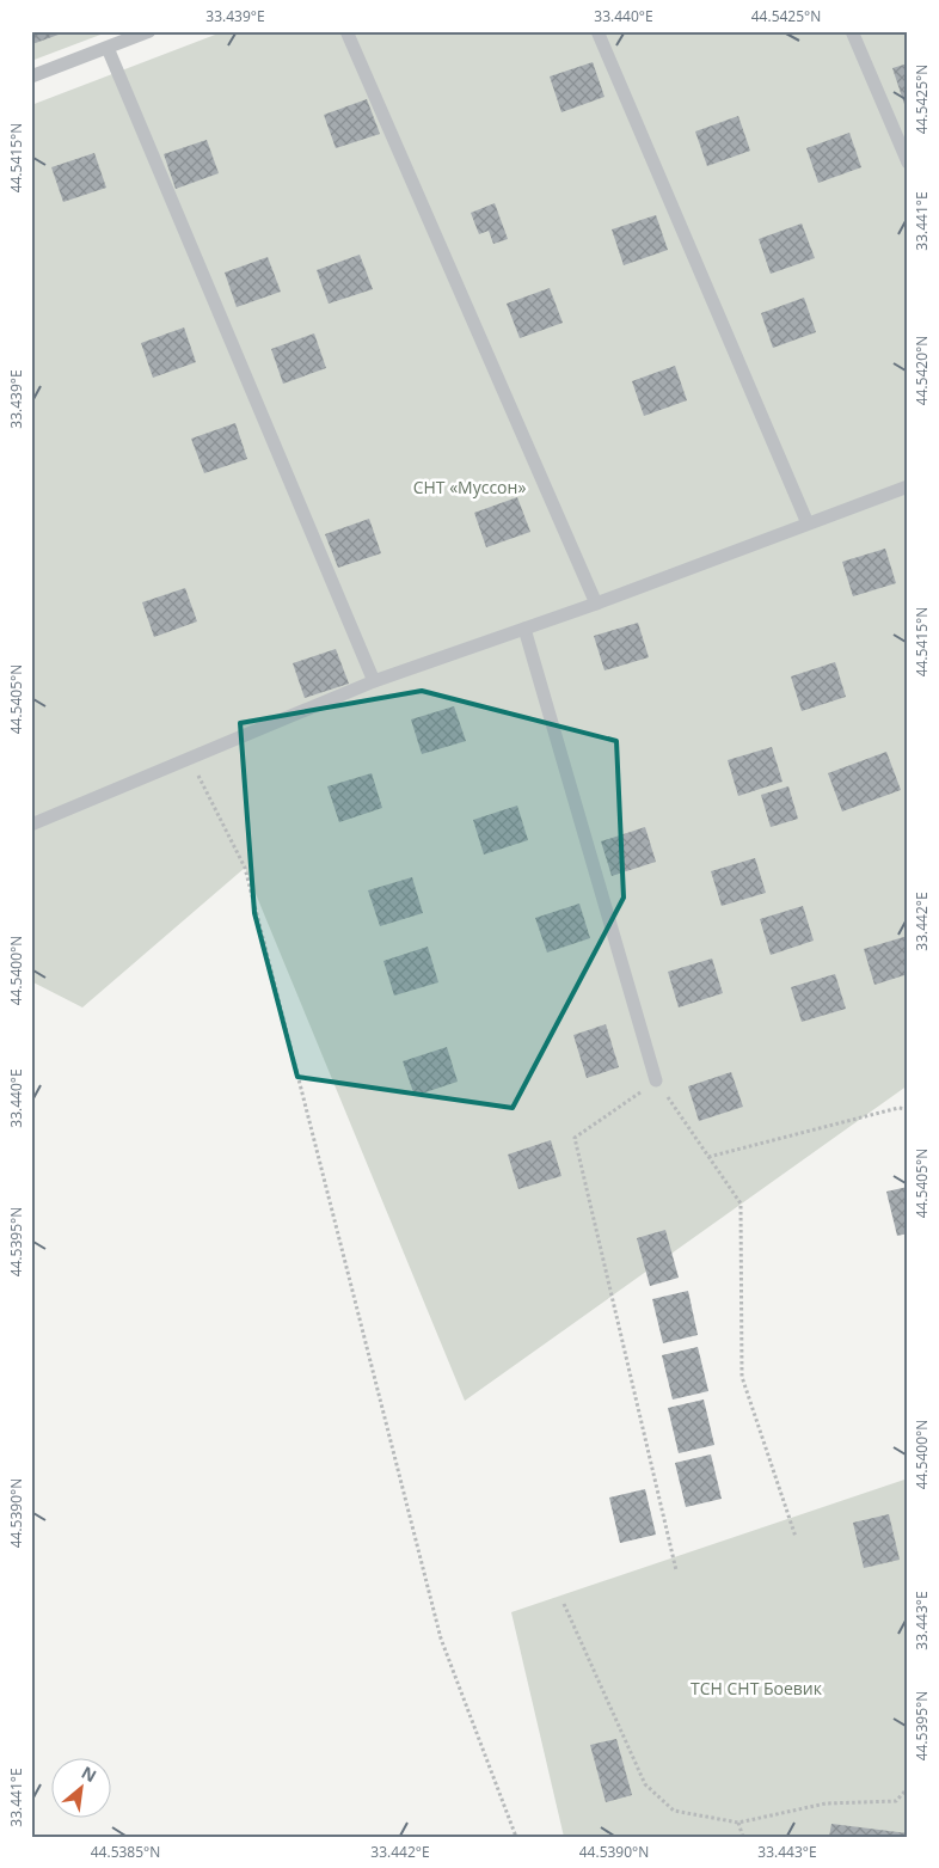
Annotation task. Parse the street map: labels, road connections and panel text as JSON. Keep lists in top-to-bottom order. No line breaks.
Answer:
{"parks":["СНТ «Муссон»","ТСН СНТ Боевик"],"north":"top right","coordinates":["33.439°E","33.440°E","44.5425°N","44.5415°N","33.441°E","44.5420°N","44.5405°N","33.442°E","44.5400°N","44.5395°N","44.5390°N","33.443°E","44.5385°N"]}
